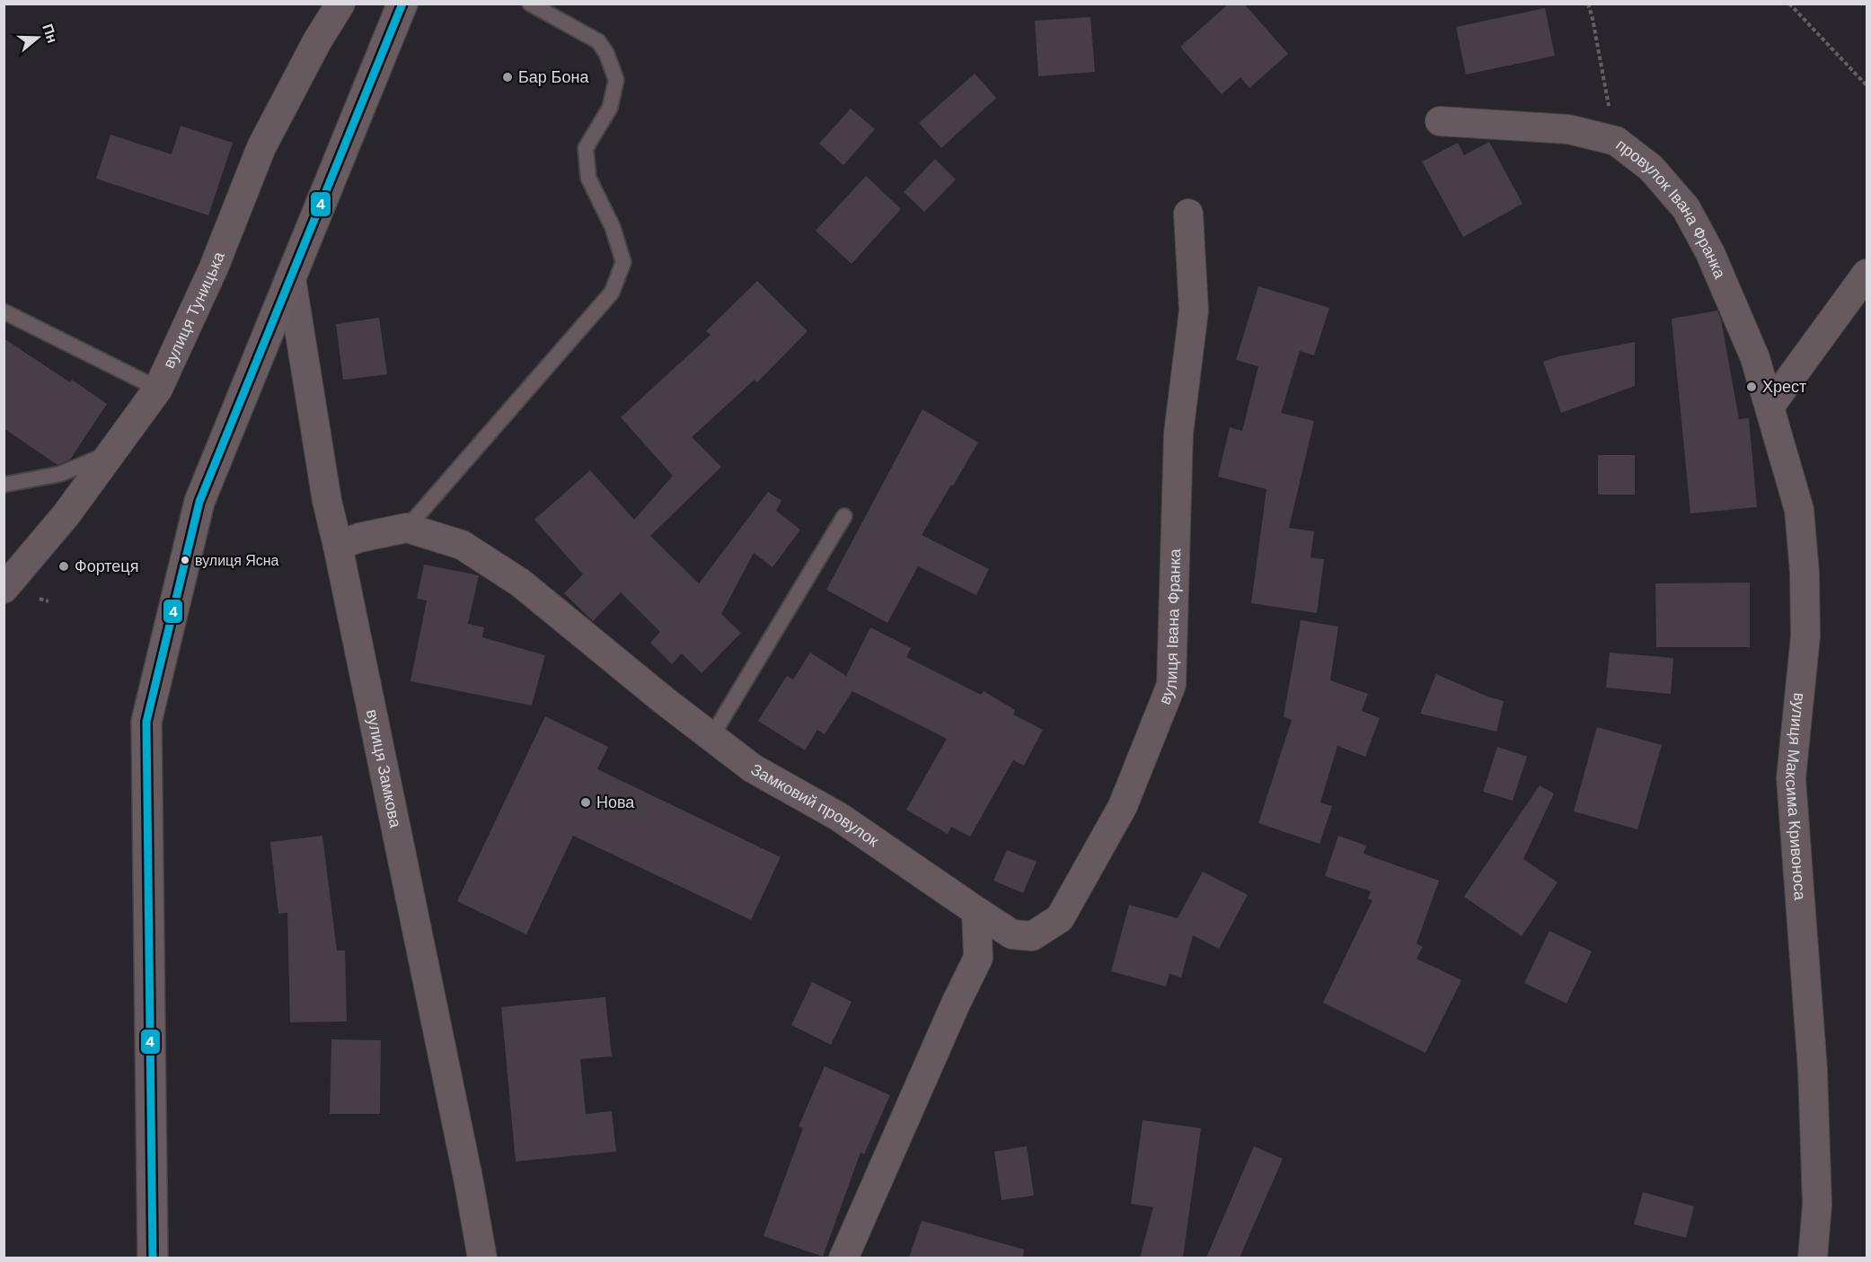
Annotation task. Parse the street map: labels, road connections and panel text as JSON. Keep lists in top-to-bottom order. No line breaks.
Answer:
{"streets":{"street":["провулок Івана Франка","вулиця Туницька","вулиця Івана Франка","вулиця Замкова","вулиця Максима Кривоноса","Замковий провулок"]},"crossings":[["провулок Івана Франка","вулиця Максима Кривоноса"],["вулиця Івана Франка","Замковий провулок"],["вулиця Замкова","Замковий провулок"]],"places":["Бар Бона","Хрест","вулиця Ясна","Фортеця","Нова"],"lines":["transit line 4"],"north":"right"}
